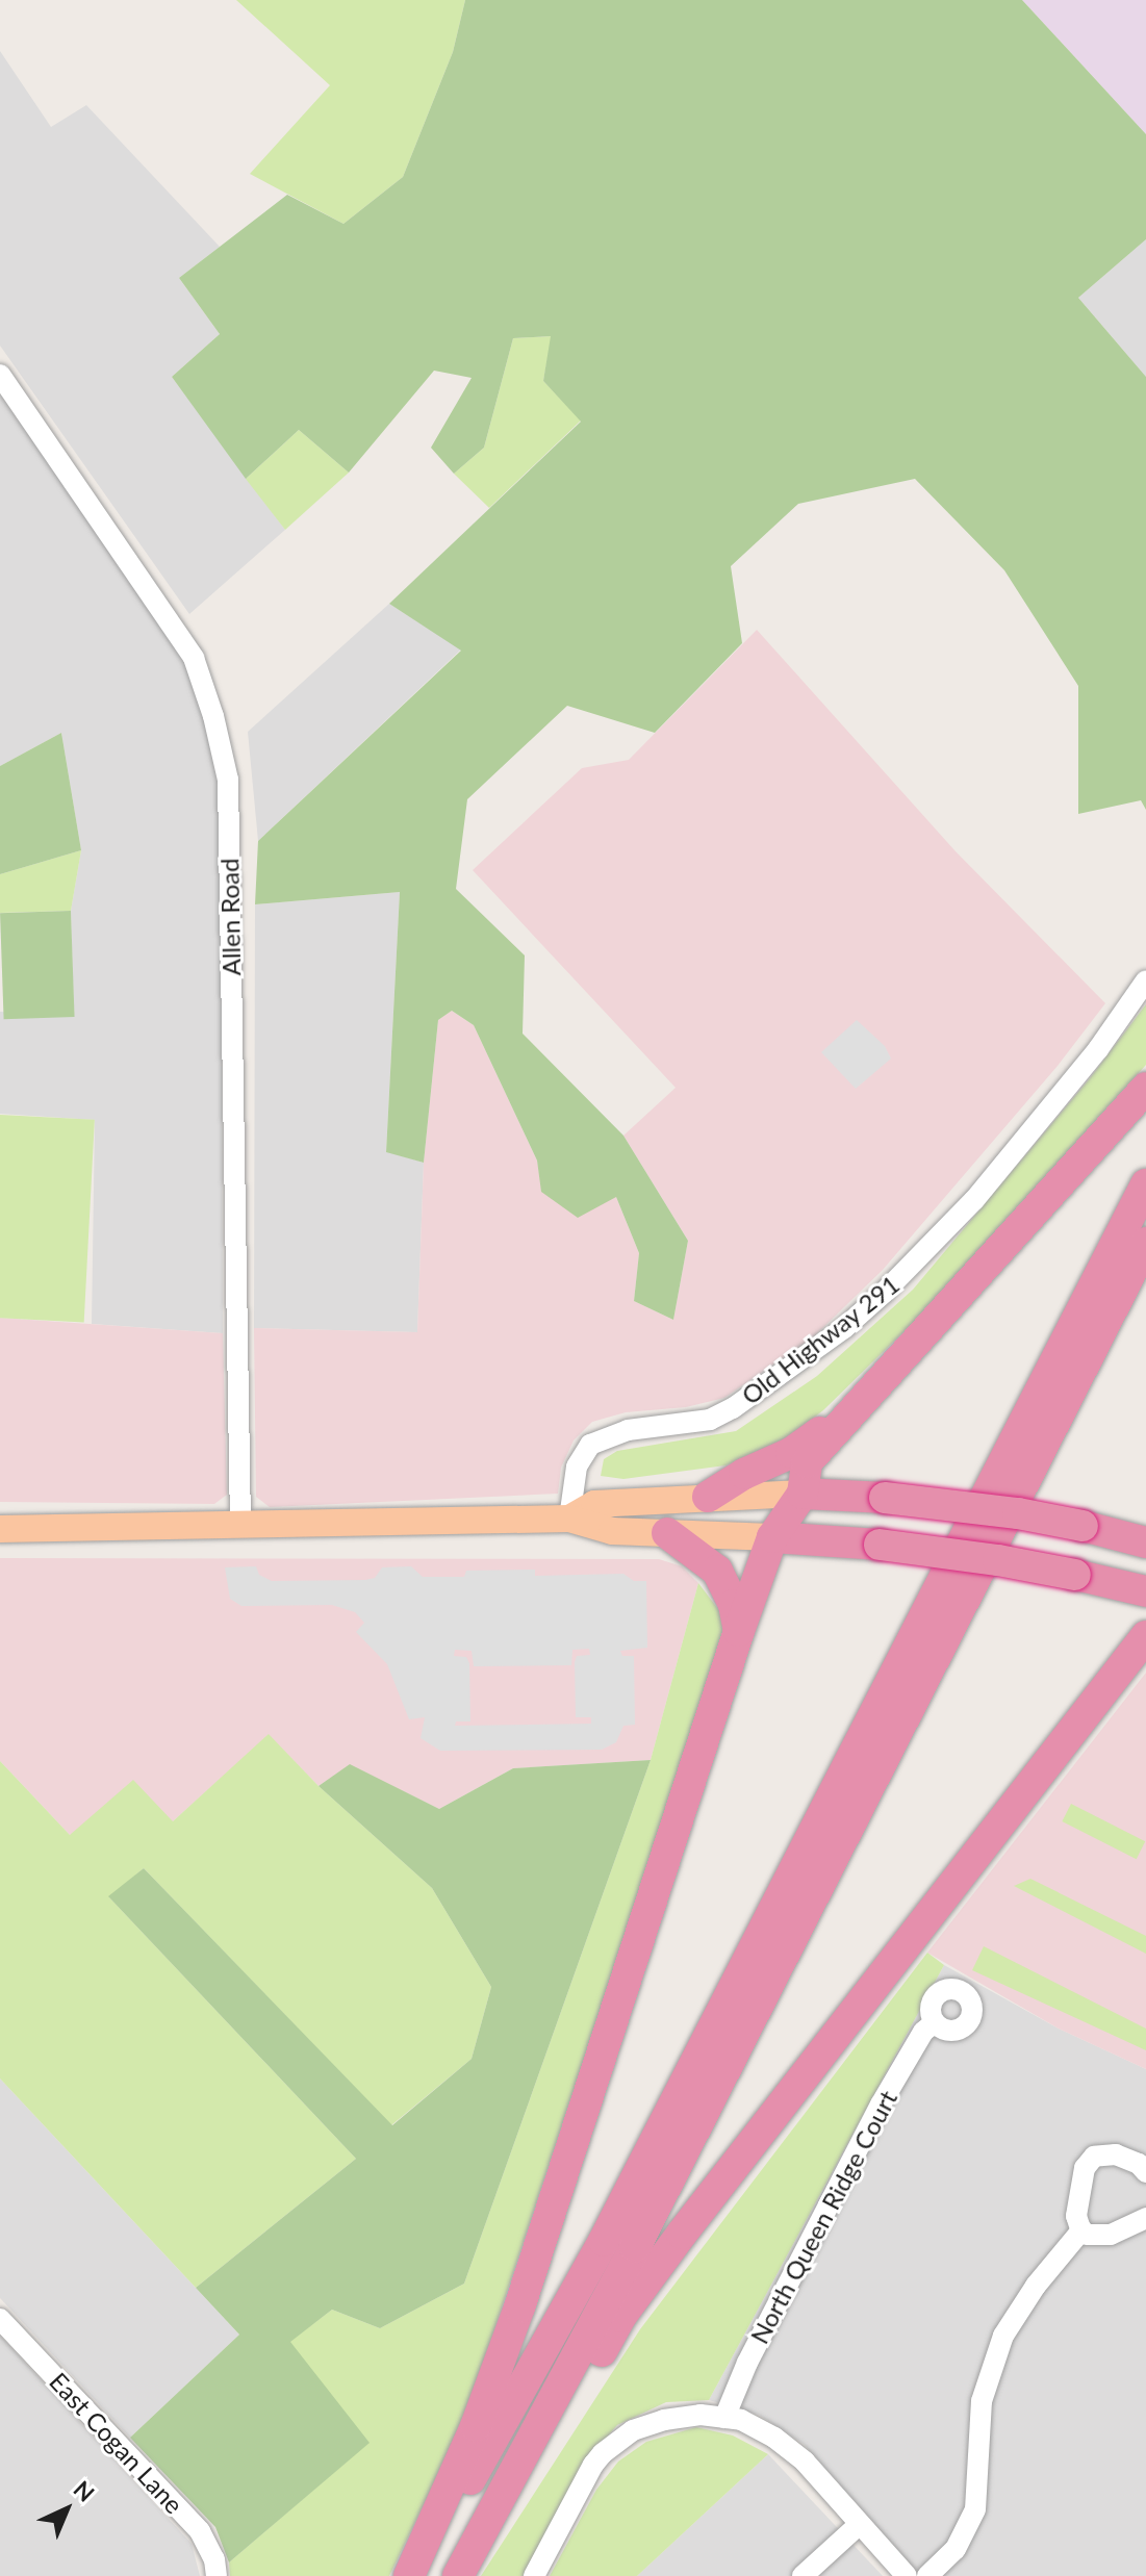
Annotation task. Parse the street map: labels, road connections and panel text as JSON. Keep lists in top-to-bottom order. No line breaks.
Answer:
{"streets":{"street":["Allen Road","Old Highway 291","North Queen Ridge Court","East Cogan Lane"]},"north":"top right"}
